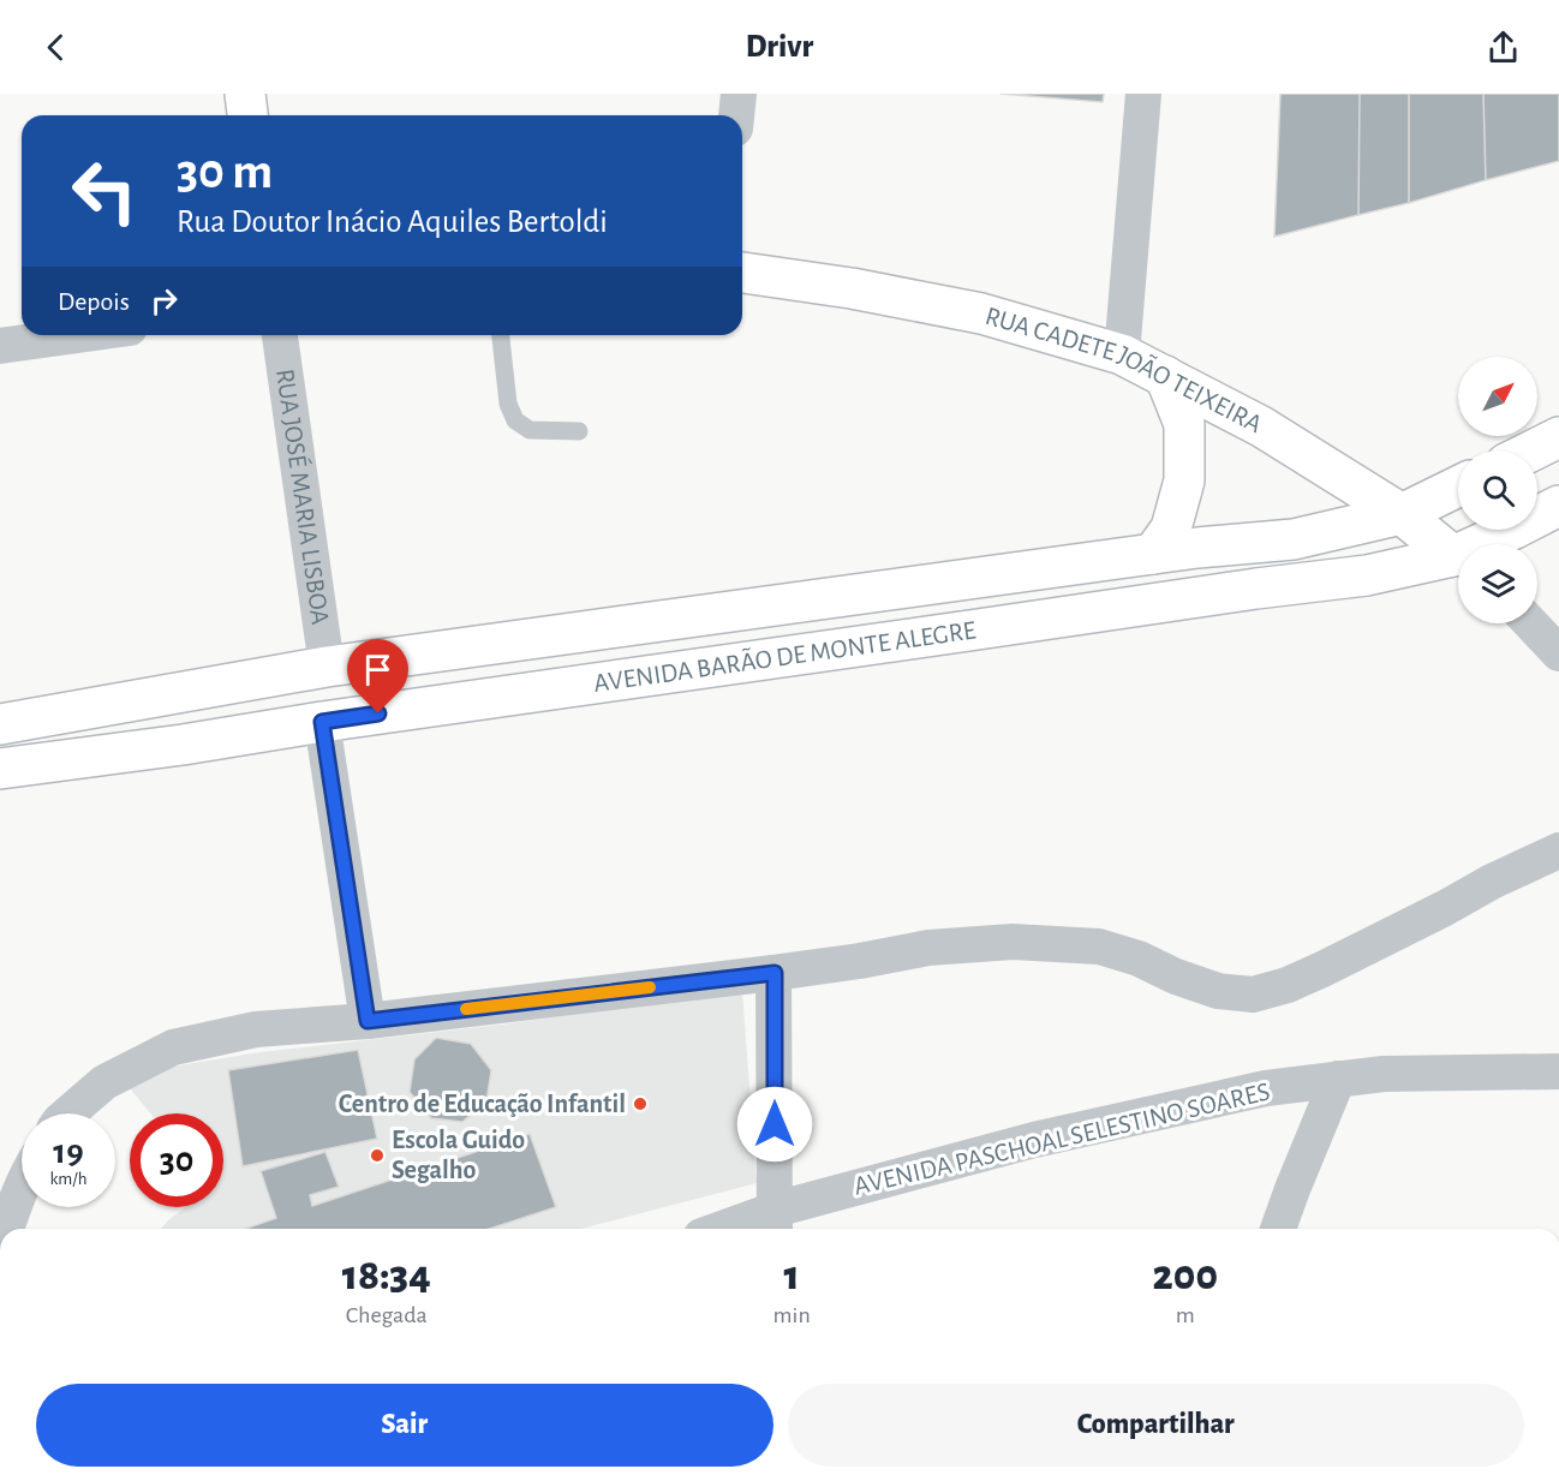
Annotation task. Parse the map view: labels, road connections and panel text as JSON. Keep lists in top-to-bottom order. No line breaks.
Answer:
{"streets":{"main road":["RUA CADETE JOÃO TEIXEIRA","AVENIDA BARÃO DE MONTE ALEGRE"],"street":["RUA JOSÉ MARIA LISBOA","AVENIDA PASCHOAL SELESTINO SOARES"]},"crossings":[["RUA CADETE JOÃO TEIXEIRA","AVENIDA BARÃO DE MONTE ALEGRE"],["RUA JOSÉ MARIA LISBOA","AVENIDA BARÃO DE MONTE ALEGRE"]],"places":["Centro de Educação Infantil","Escola Guido Segalho"],"north":"top right","page":{"header":"Drivr","turn":["30 m","Rua Doutor Inácio Aquiles Bertoldi"],"then":"Depois","speed":"19 km/h","limit":"30","eta":["18:34","Chegada","1","min","200","m"],"buttons":["Sair","Compartilhar"]}}
